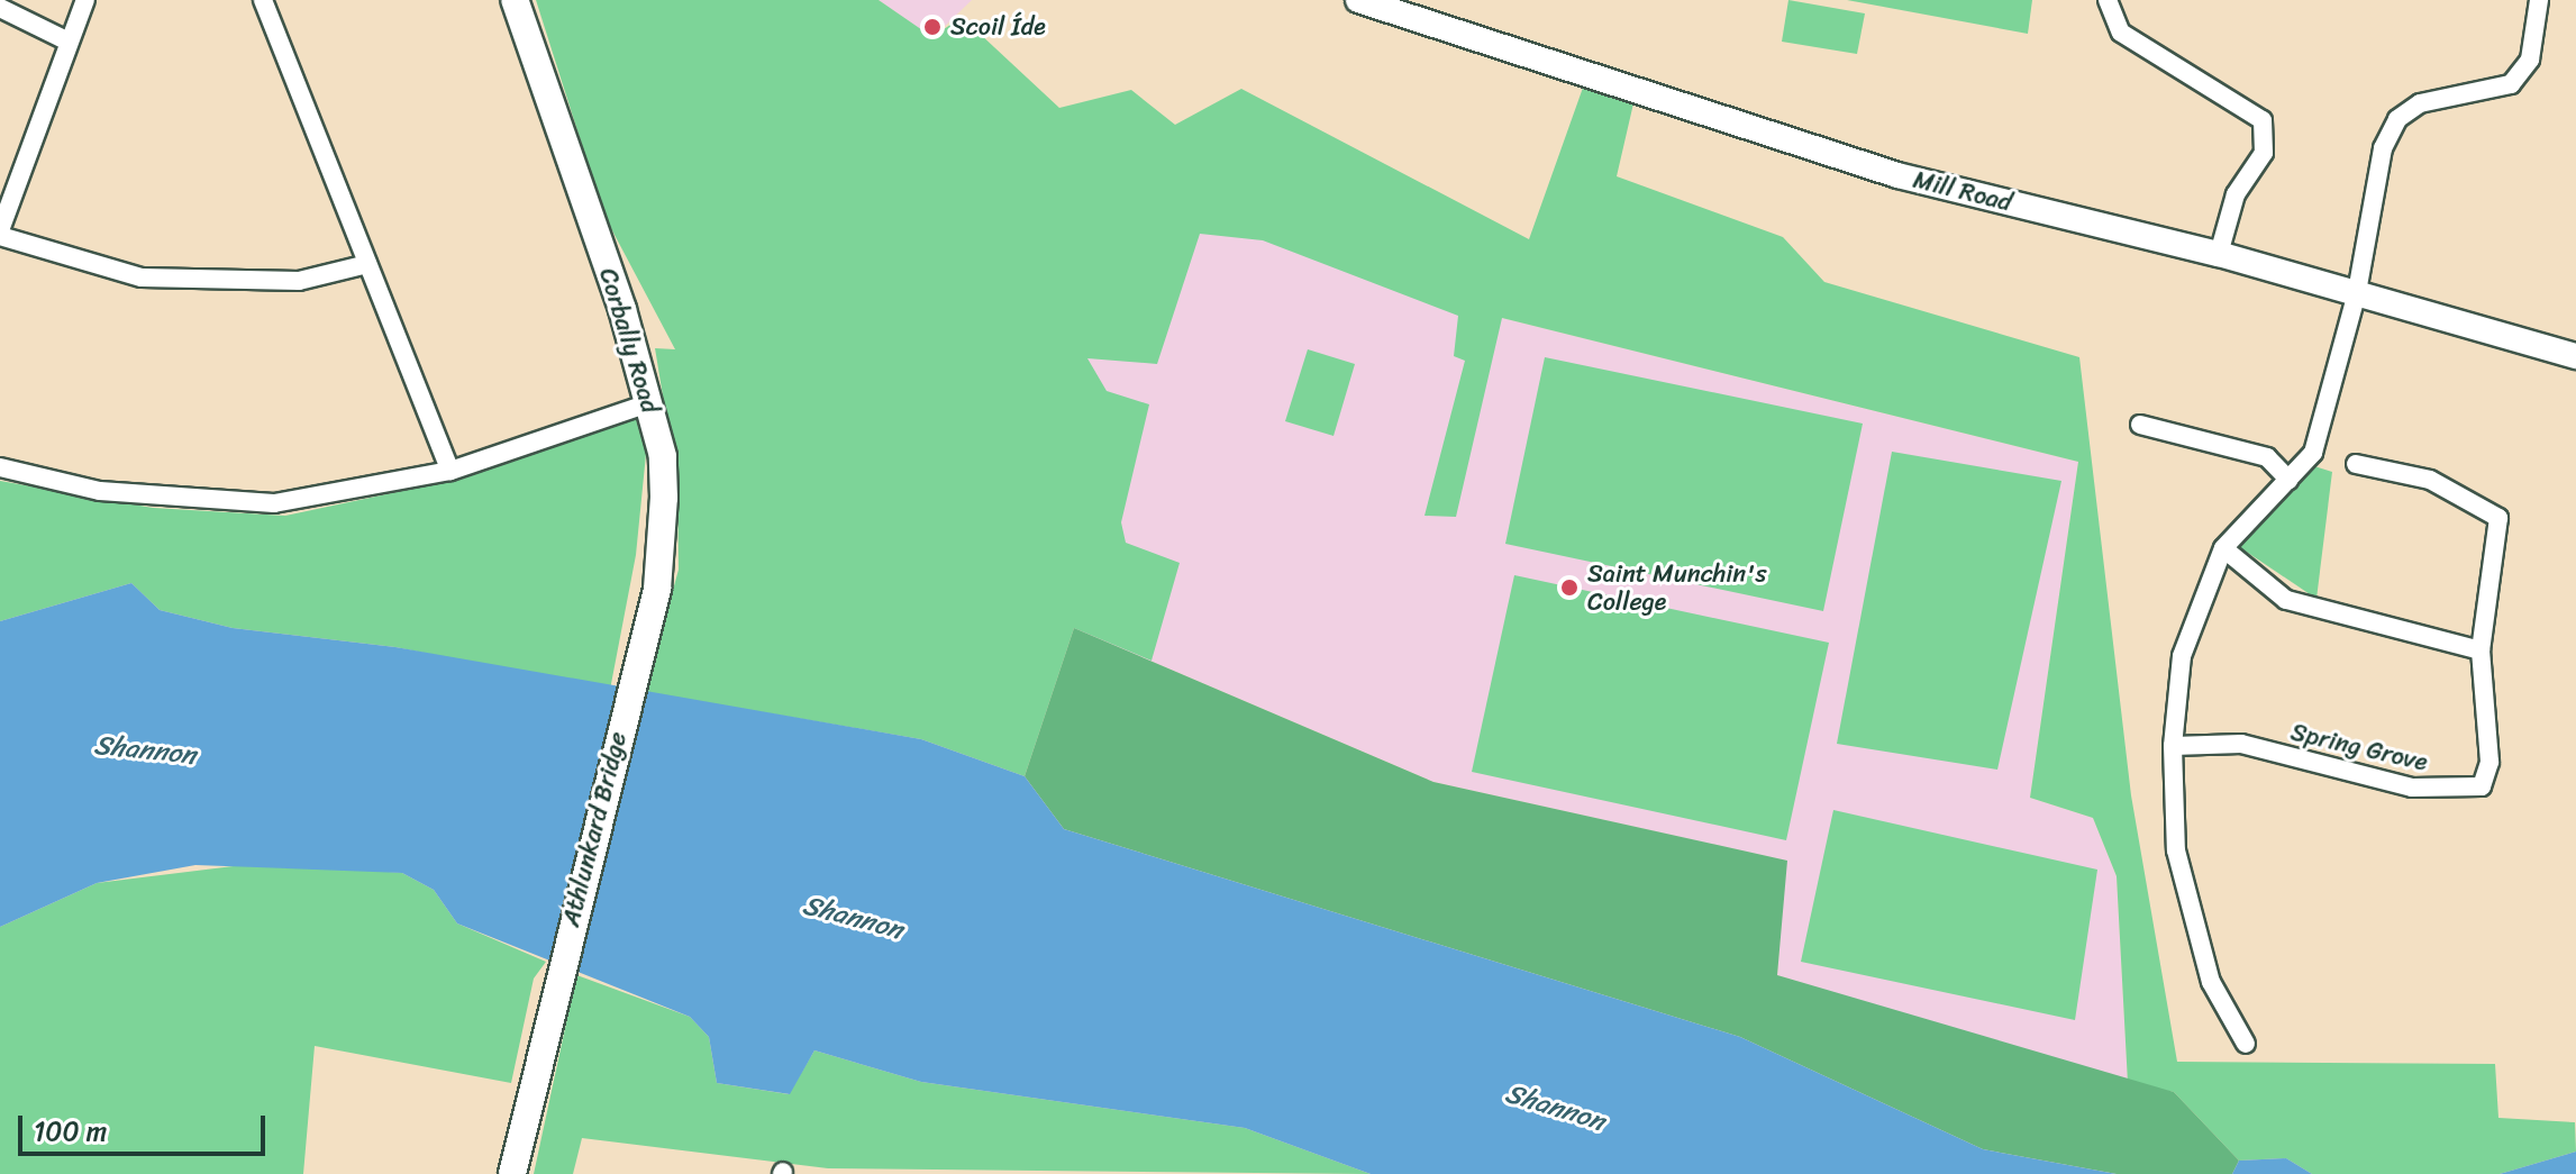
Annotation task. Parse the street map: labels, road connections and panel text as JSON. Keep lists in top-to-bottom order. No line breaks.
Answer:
{"streets":{"main road":["Corbally Road","Athlunkard Bridge"],"street":["Mill Road","Spring Grove"]},"crossings":[["Corbally Road","Athlunkard Bridge"]],"water":["Shannon"],"places":["Scoil Íde","Saint Munchin's College"],"scale_bar":"100 m"}
